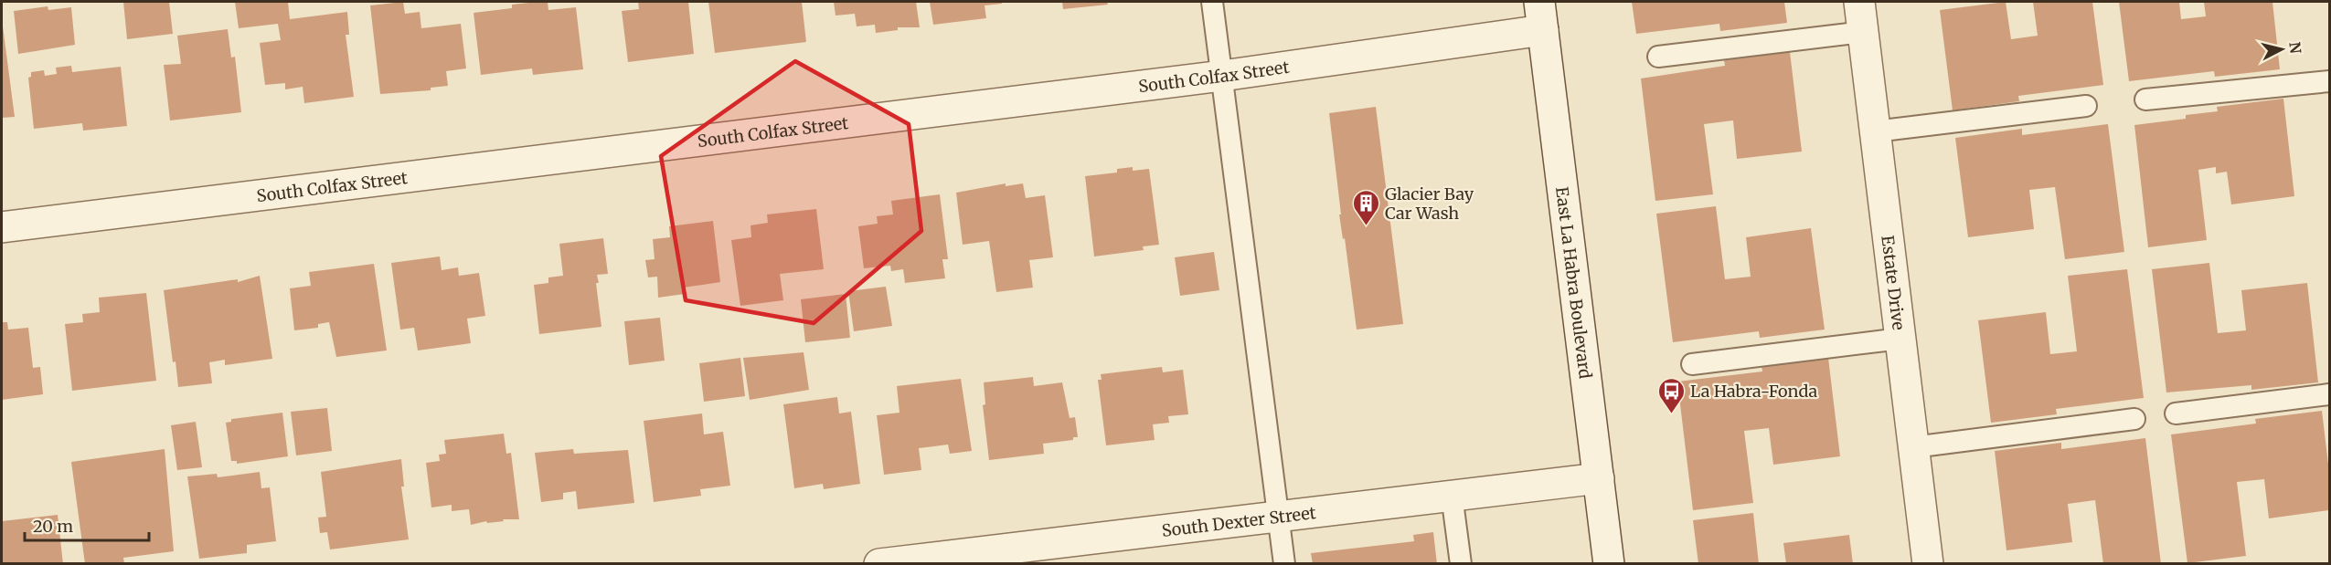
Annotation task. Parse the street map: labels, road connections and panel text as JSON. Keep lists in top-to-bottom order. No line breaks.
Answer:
{"streets":{"street":["South Colfax Street","East La Habra Boulevard","Estate Drive","South Dexter Street"]},"crossings":[["South Colfax Street","East La Habra Boulevard"],["East La Habra Boulevard","South Dexter Street"]],"places":{"building":["Glacier Bay Car Wash"],"bus stop":["La Habra-Fonda"]},"scale_bar":"20 m","north":"right"}
